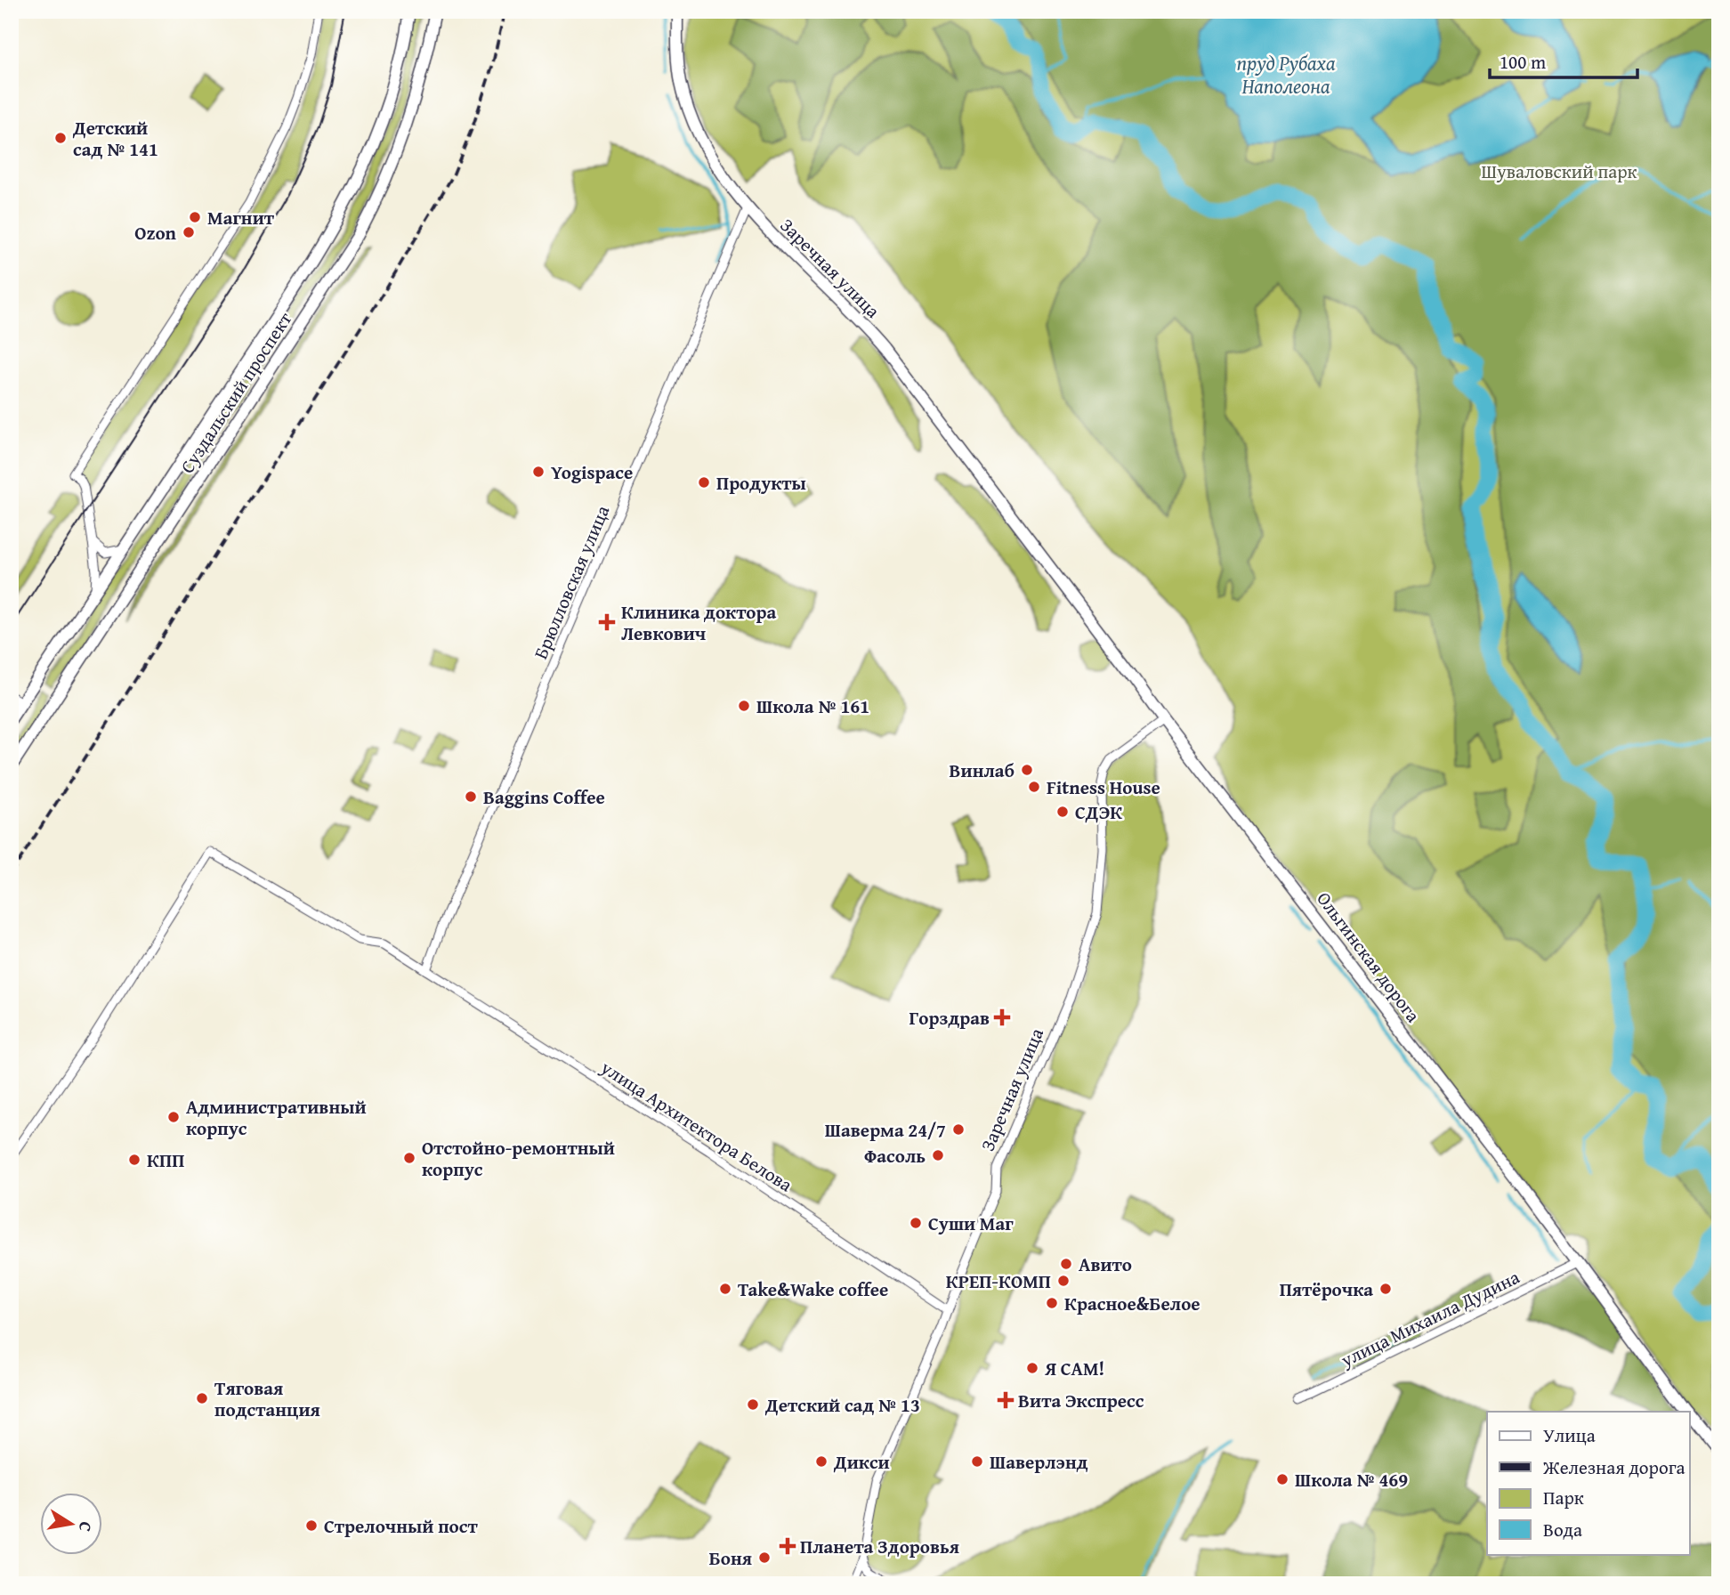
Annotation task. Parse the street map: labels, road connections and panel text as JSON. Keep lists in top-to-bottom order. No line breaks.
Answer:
{"streets":{"street":["Заречная улица","Суздальский проспект","Брюлловская улица","Ольгинская дорога","улица Архитектора Белова","улица Михаила Дудина"]},"crossings":[["Заречная улица","Брюлловская улица"],["Заречная улица","Ольгинская дорога"],["Заречная улица","улица Архитектора Белова"],["Брюлловская улица","улица Архитектора Белова"],["Ольгинская дорога","улица Михаила Дудина"]],"water":["пруд Рубаха Наполеона"],"parks":["Шуваловский парк"],"places":{"other":["Детский сад № 141","Магнит","Ozon","Yogispace","Продукты","Школа № 161","Винлаб","Fitness House","Baggins Coffee","СДЭК","Административный корпус","Шаверма 24/7","Фасоль","Отстойно-ремонтный корпус","КПП","Суши Маг","Авито","КРЕП-КОМП","Take&Wake coffee","Пятёрочка","Красное&Белое","Я САМ!","Тяговая подстанция","Детский сад № 13","Дикси","Шаверлэнд","Школа № 469","Стрелочный пост","Боня"],"health":["Клиника доктора Левкович","Горздрав","Вита Экспресс","Планета Здоровья"]},"legend":["Улица","Железная дорога","Парк","Вода"],"scale_bar":"100 m","north":"right"}
